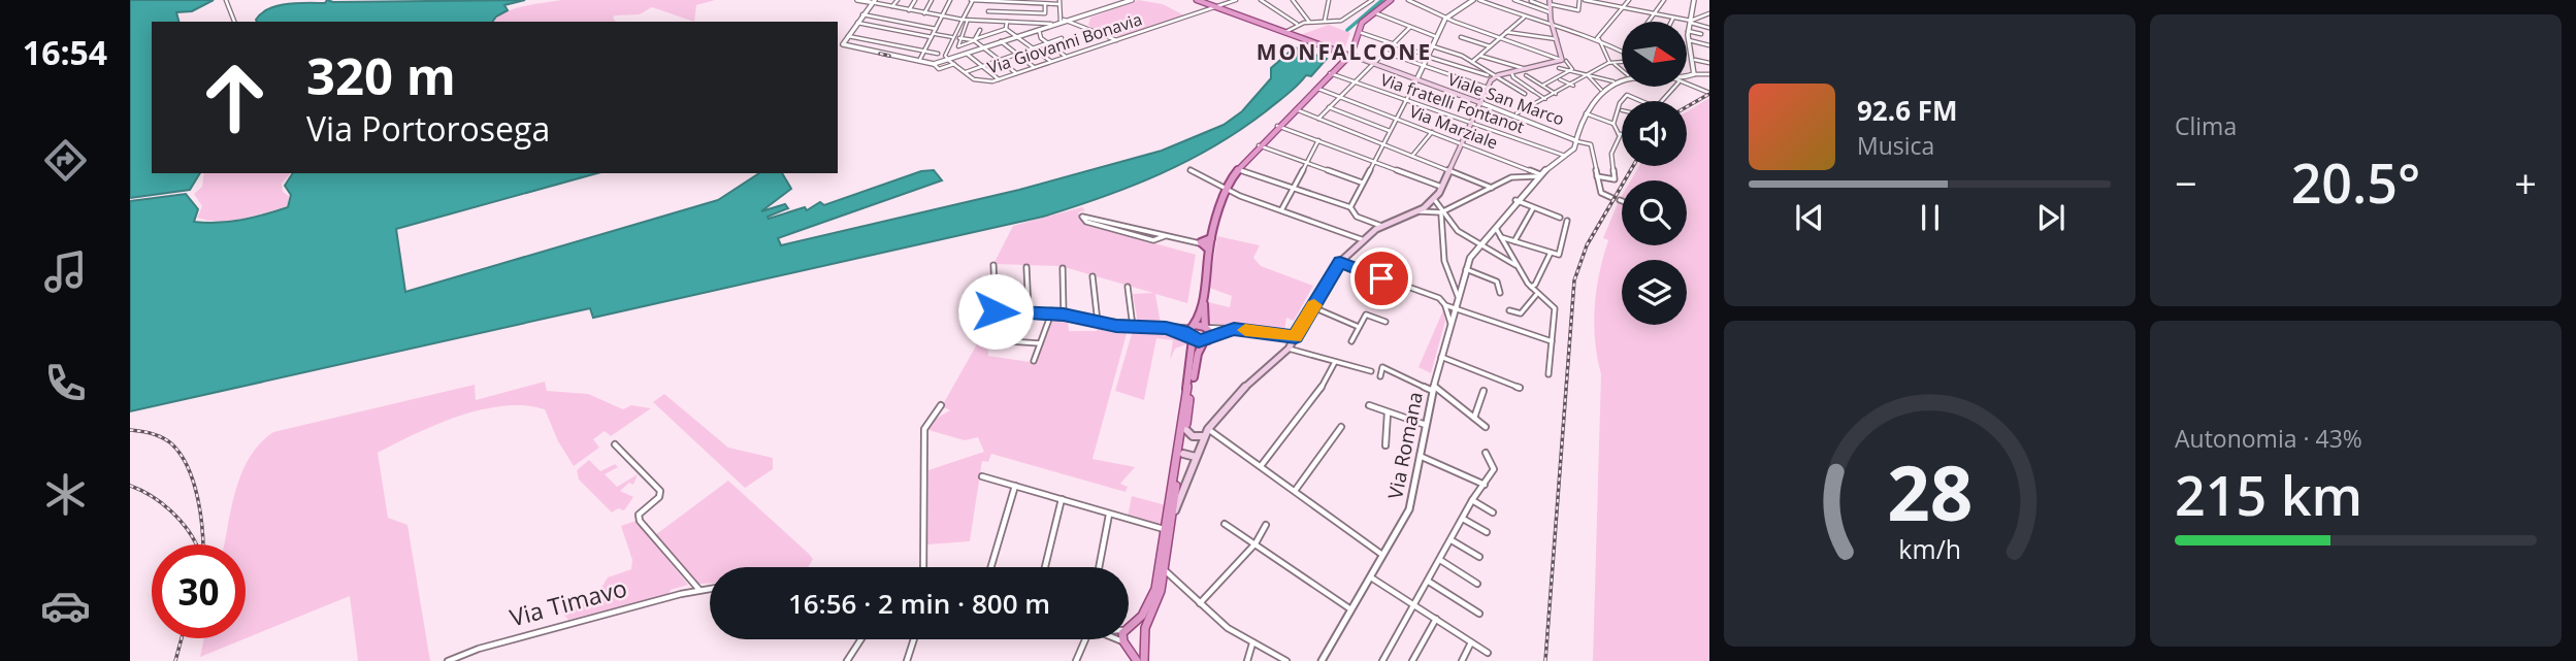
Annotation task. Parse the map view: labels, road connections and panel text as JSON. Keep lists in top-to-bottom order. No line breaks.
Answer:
{"streets":{"main road":["Viale San Marco"],"street":["Via Giovanni Bonavia","Via fratelli Fontanot","Via Marziale","Via Romana","Via Timavo"]},"crossings":[["Via fratelli Fontanot","Via Romana"],["Via Marziale","Via Romana"]],"districts":["MONFALCONE"],"north":"right","page":{"tabs":"16:54","tile":["Clima",["Autonomia · 43%","215 km"]],"turn":["320 m","Via Portorosega"],"song":["92.6 FM","Musica"],"heat":["−","20.5°","+"],"limit":"30","trip":"16:56 · 2 min · 800 m","gauge":["28","km/h"]}}
